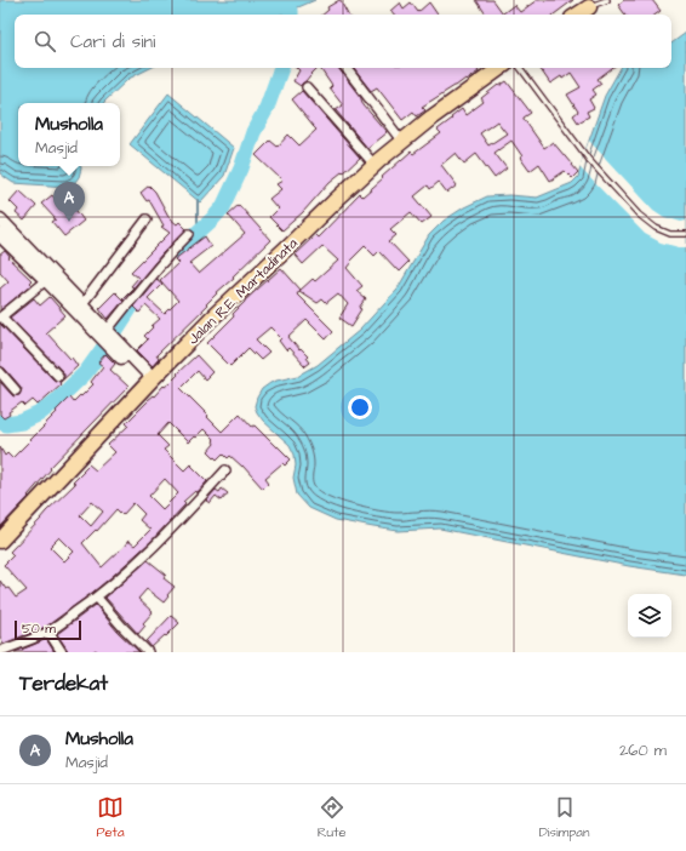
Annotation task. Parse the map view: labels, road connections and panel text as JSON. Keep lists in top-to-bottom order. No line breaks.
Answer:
{"streets":{"highway":["Jalan R.E. Martadinata"]},"scale_bar":"50 m","page":{"search":"Cari di sini","popup":["Musholla","Masjid"],"pins":"A","scale":"50 m","heading":"Terdekat","list":[{"mark":"A","name":"Musholla","note":"Masjid","value":"260 m"}],"nav":["Peta","Rute","Disimpan"]}}
